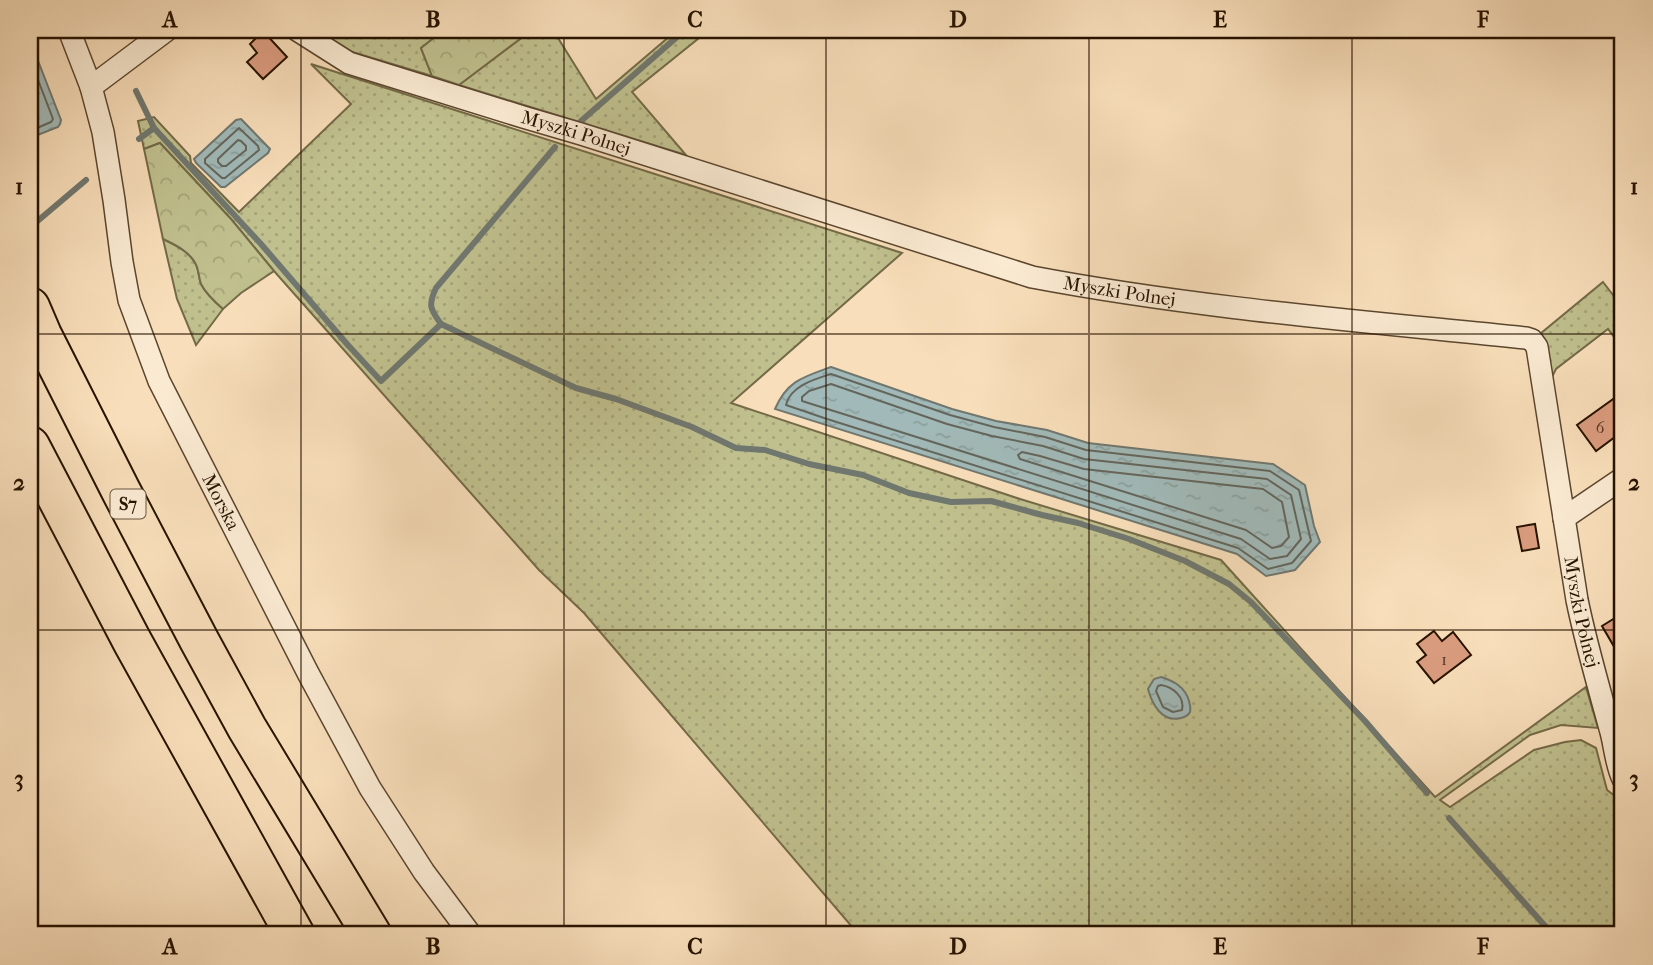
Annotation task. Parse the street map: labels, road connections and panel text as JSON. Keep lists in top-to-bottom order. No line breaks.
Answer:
{"streets":{"highway":["S7"],"street":["Myszki Polnej","Morska"]},"house_numbers":["6","1"],"grid":{"columns":["A","B","C","D","E","F"],"rows":["1","2","3"]}}
